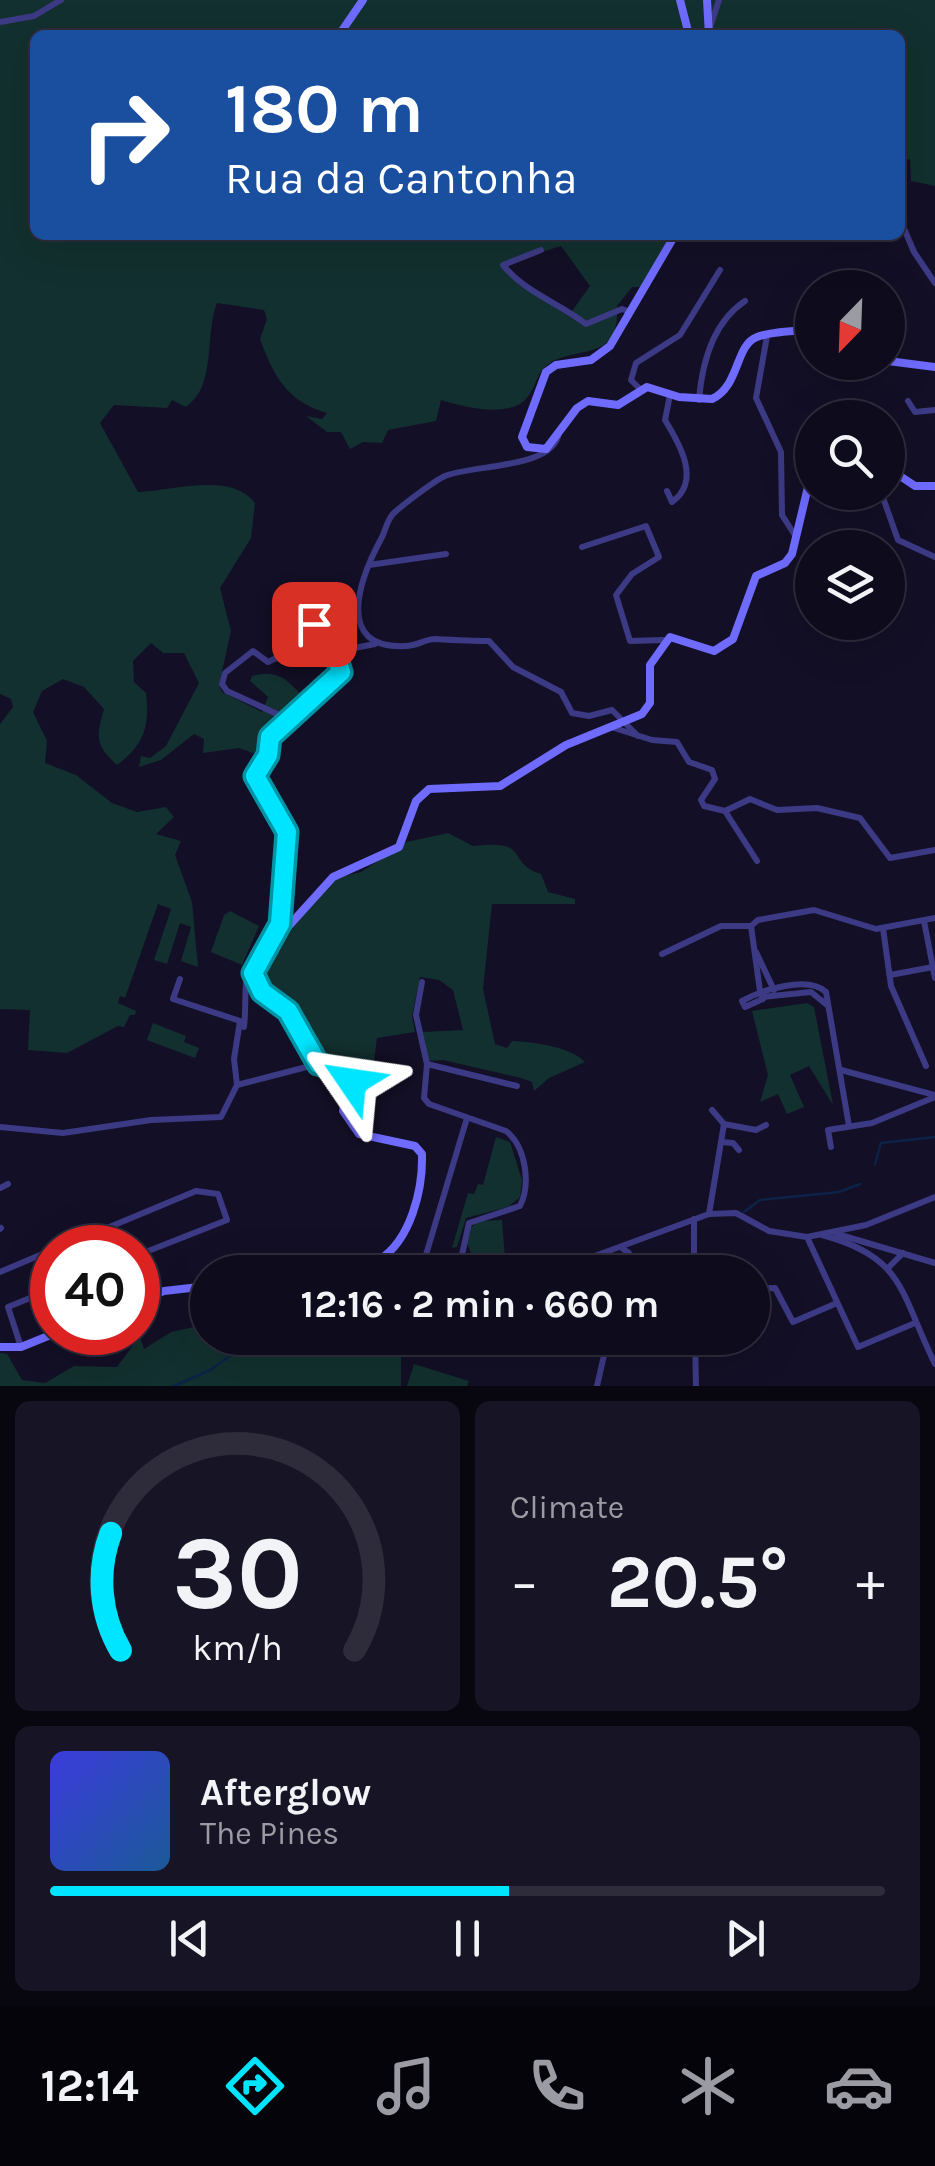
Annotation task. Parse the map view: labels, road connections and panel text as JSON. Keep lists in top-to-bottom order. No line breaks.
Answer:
{"north":"bottom left","page":{"turn":["180 m","Rua da Cantonha"],"limit":"40","trip":"12:16 · 2 min · 660 m","tile":"Climate","heat":["−","20.5°","+"],"song":["Afterglow","The Pines"],"tabs":"12:14","gauge":["30","km/h"]}}
